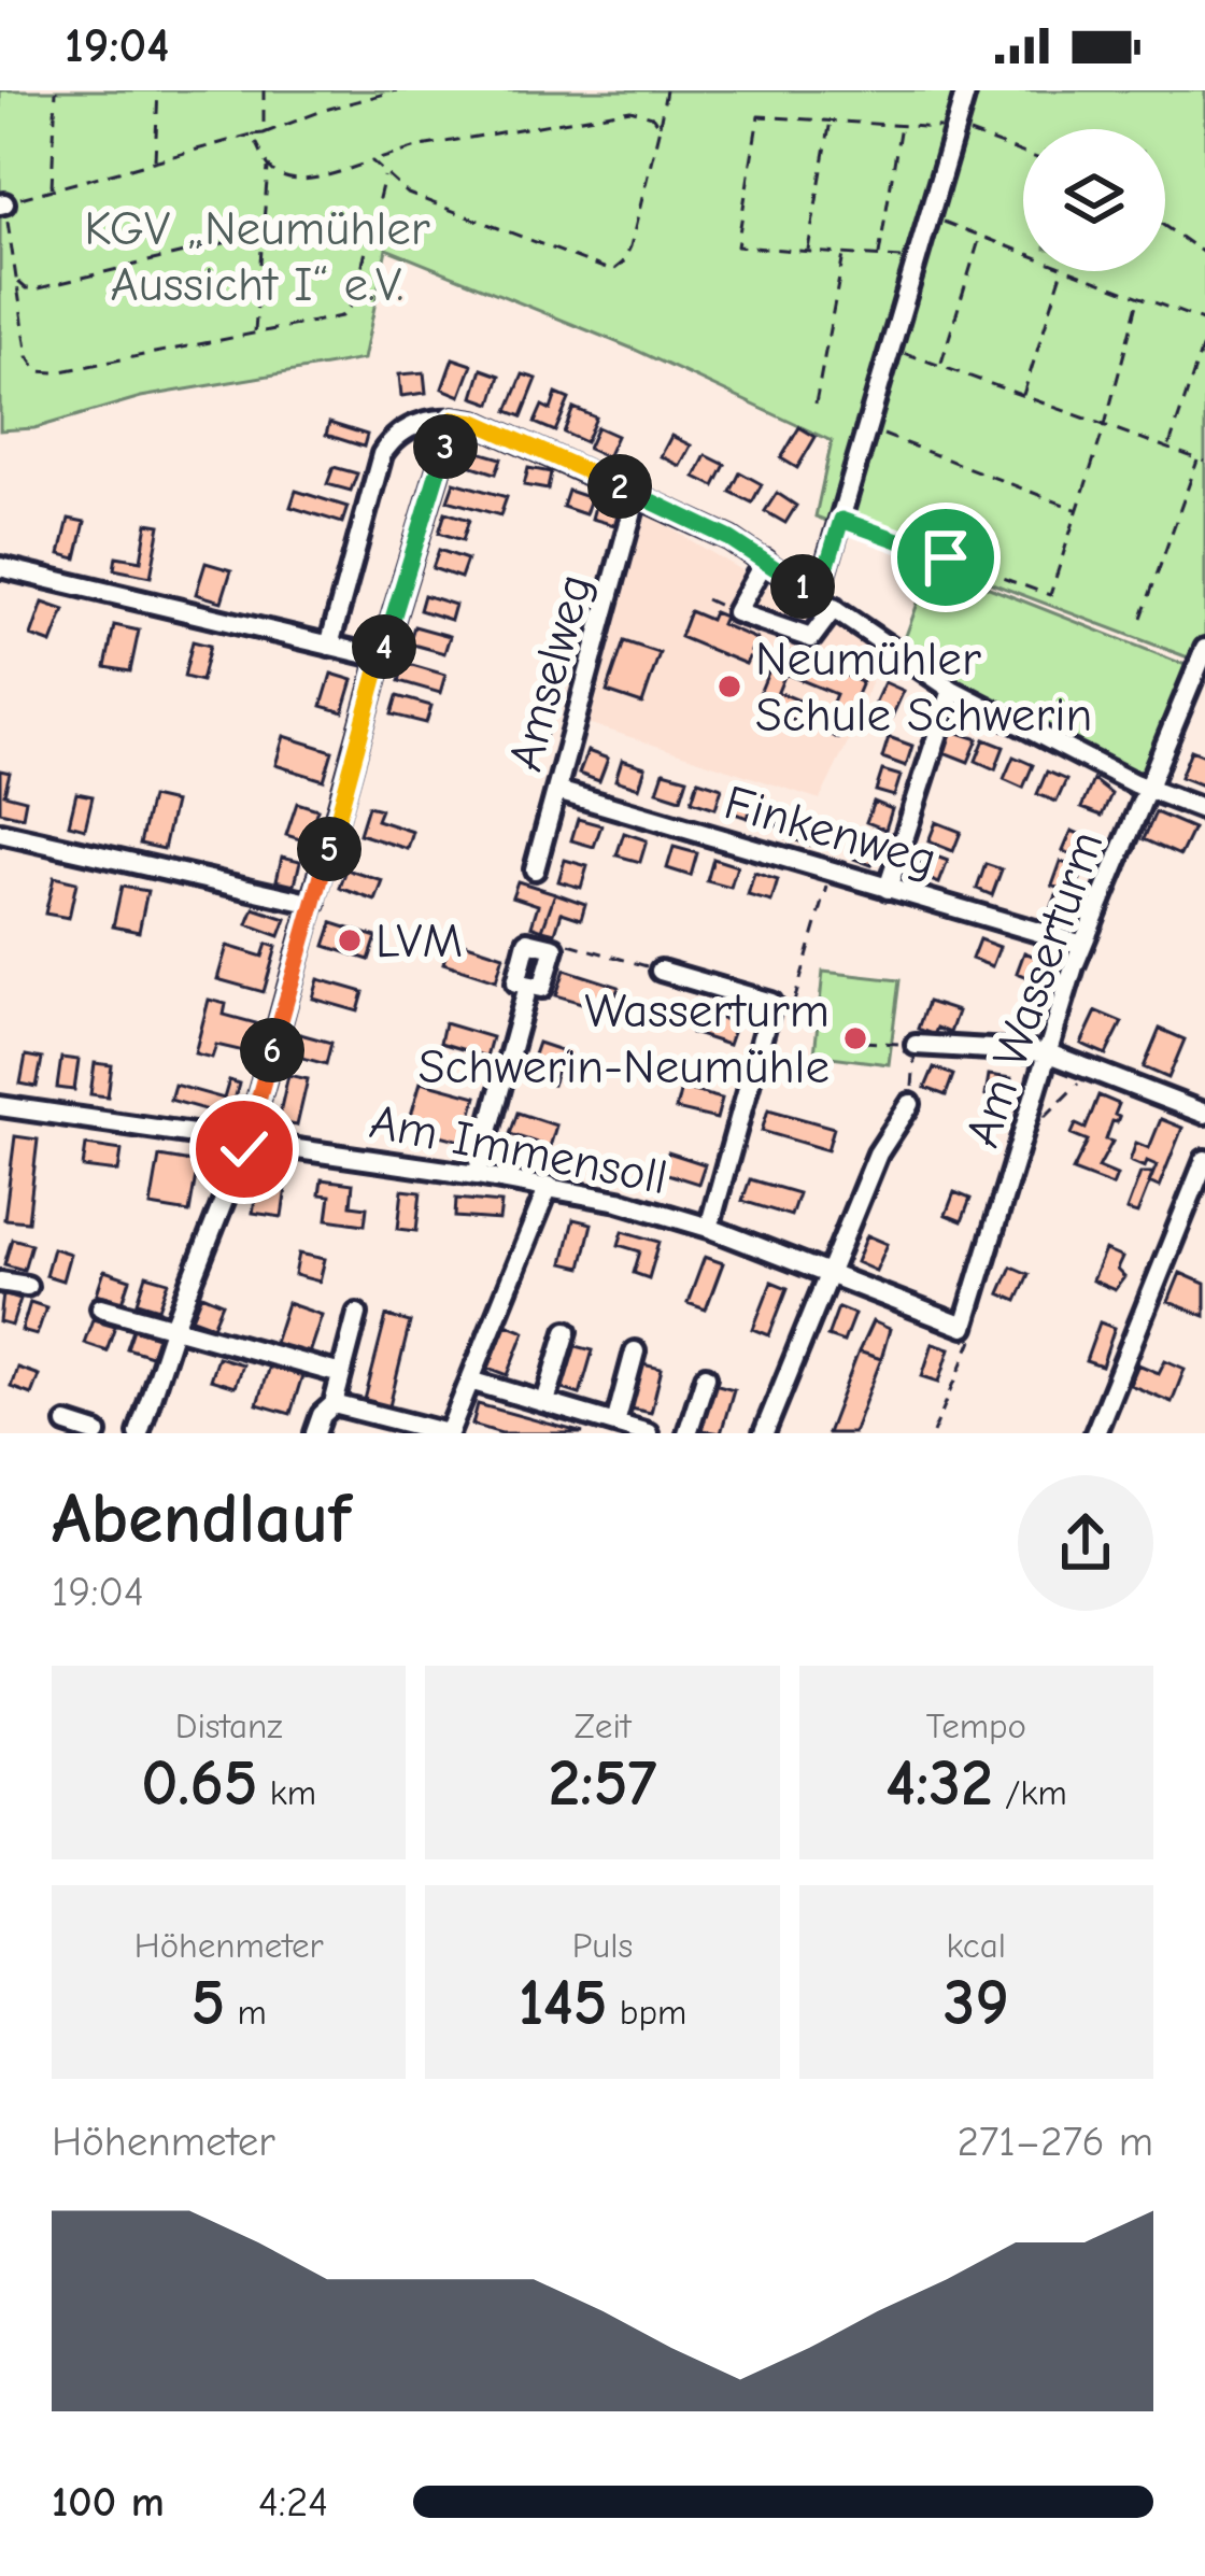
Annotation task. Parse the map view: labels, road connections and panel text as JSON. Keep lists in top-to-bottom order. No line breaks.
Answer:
{"streets":{"street":["Amselweg","Finkenweg","Am Wasserturm","Am Immensoll"]},"crossings":[["Amselweg","Finkenweg"],["Finkenweg","Am Wasserturm"],["Am Wasserturm","Am Immensoll"]],"parks":["KGV „Neumühler Aussicht I“ e.V."],"places":["Neumühler Schule Schwerin","LVM","Wasserturm Schwerin-Neumühle"],"page":{"status":"19:04","pins":["3","2","1","4","5","6"],"heading":["Abendlauf","19:04"],"stats":[["Distanz","0.65 km"],["Zeit","2:57"],["Tempo","4:32 /km"],["Höhenmeter","5 m"],["Puls","145 bpm"],["kcal","39"]],"chart":["Höhenmeter","271–276 m"],"list":[{"name":"100 m","note":"4:24"}]}}
